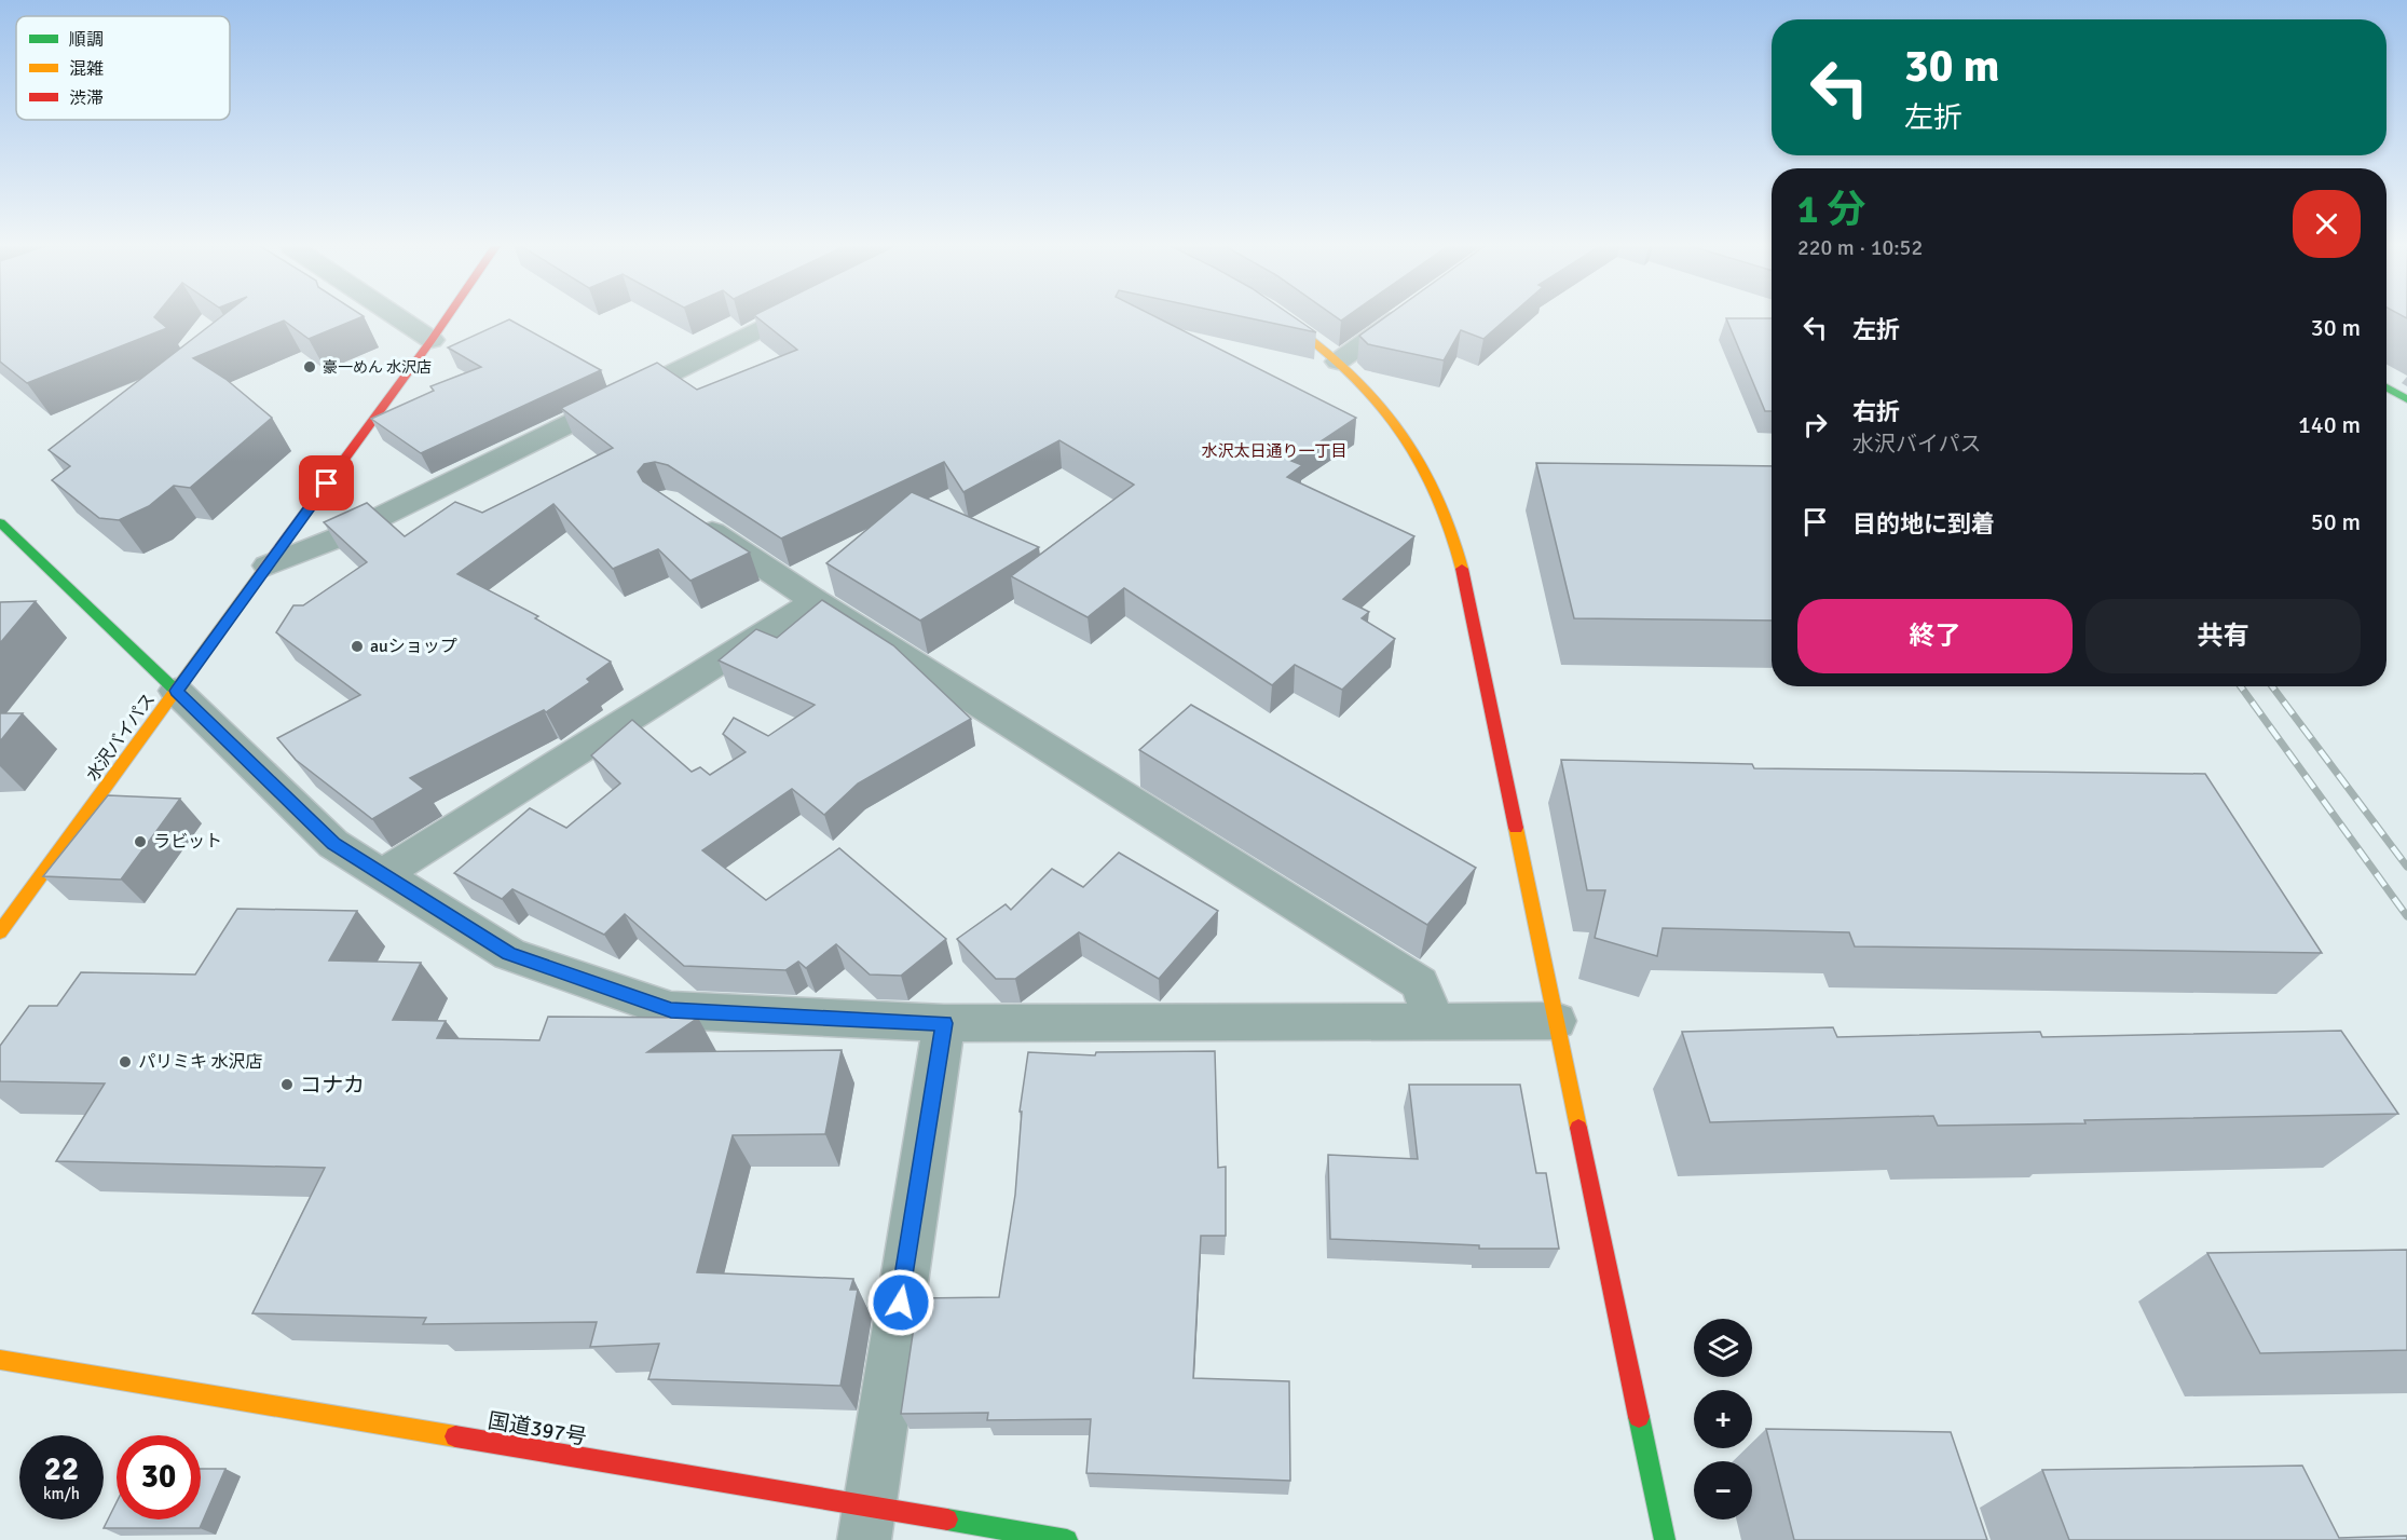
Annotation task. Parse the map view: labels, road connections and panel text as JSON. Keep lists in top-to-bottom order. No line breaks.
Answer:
{"streets":{"main road":["水沢バイパス","国道397号"]},"districts":["水沢太日通り一丁目"],"places":["豪一めん 水沢店","auショップ","ラビット","パリミキ 水沢店","コナカ"],"legend":["順調","混雑","渋滞"],"page":{"turn":["30 m","左折"],"heading":["1 分","220 m · 10:52"],"list":[{"name":"左折","value":"30 m"},{"name":"右折","note":"水沢バイパス","value":"140 m"},{"name":"目的地に到着","value":"50 m"}],"buttons":["終了","共有"],"map_buttons":["+","−"],"speed":"22 km/h","limit":"30"}}
